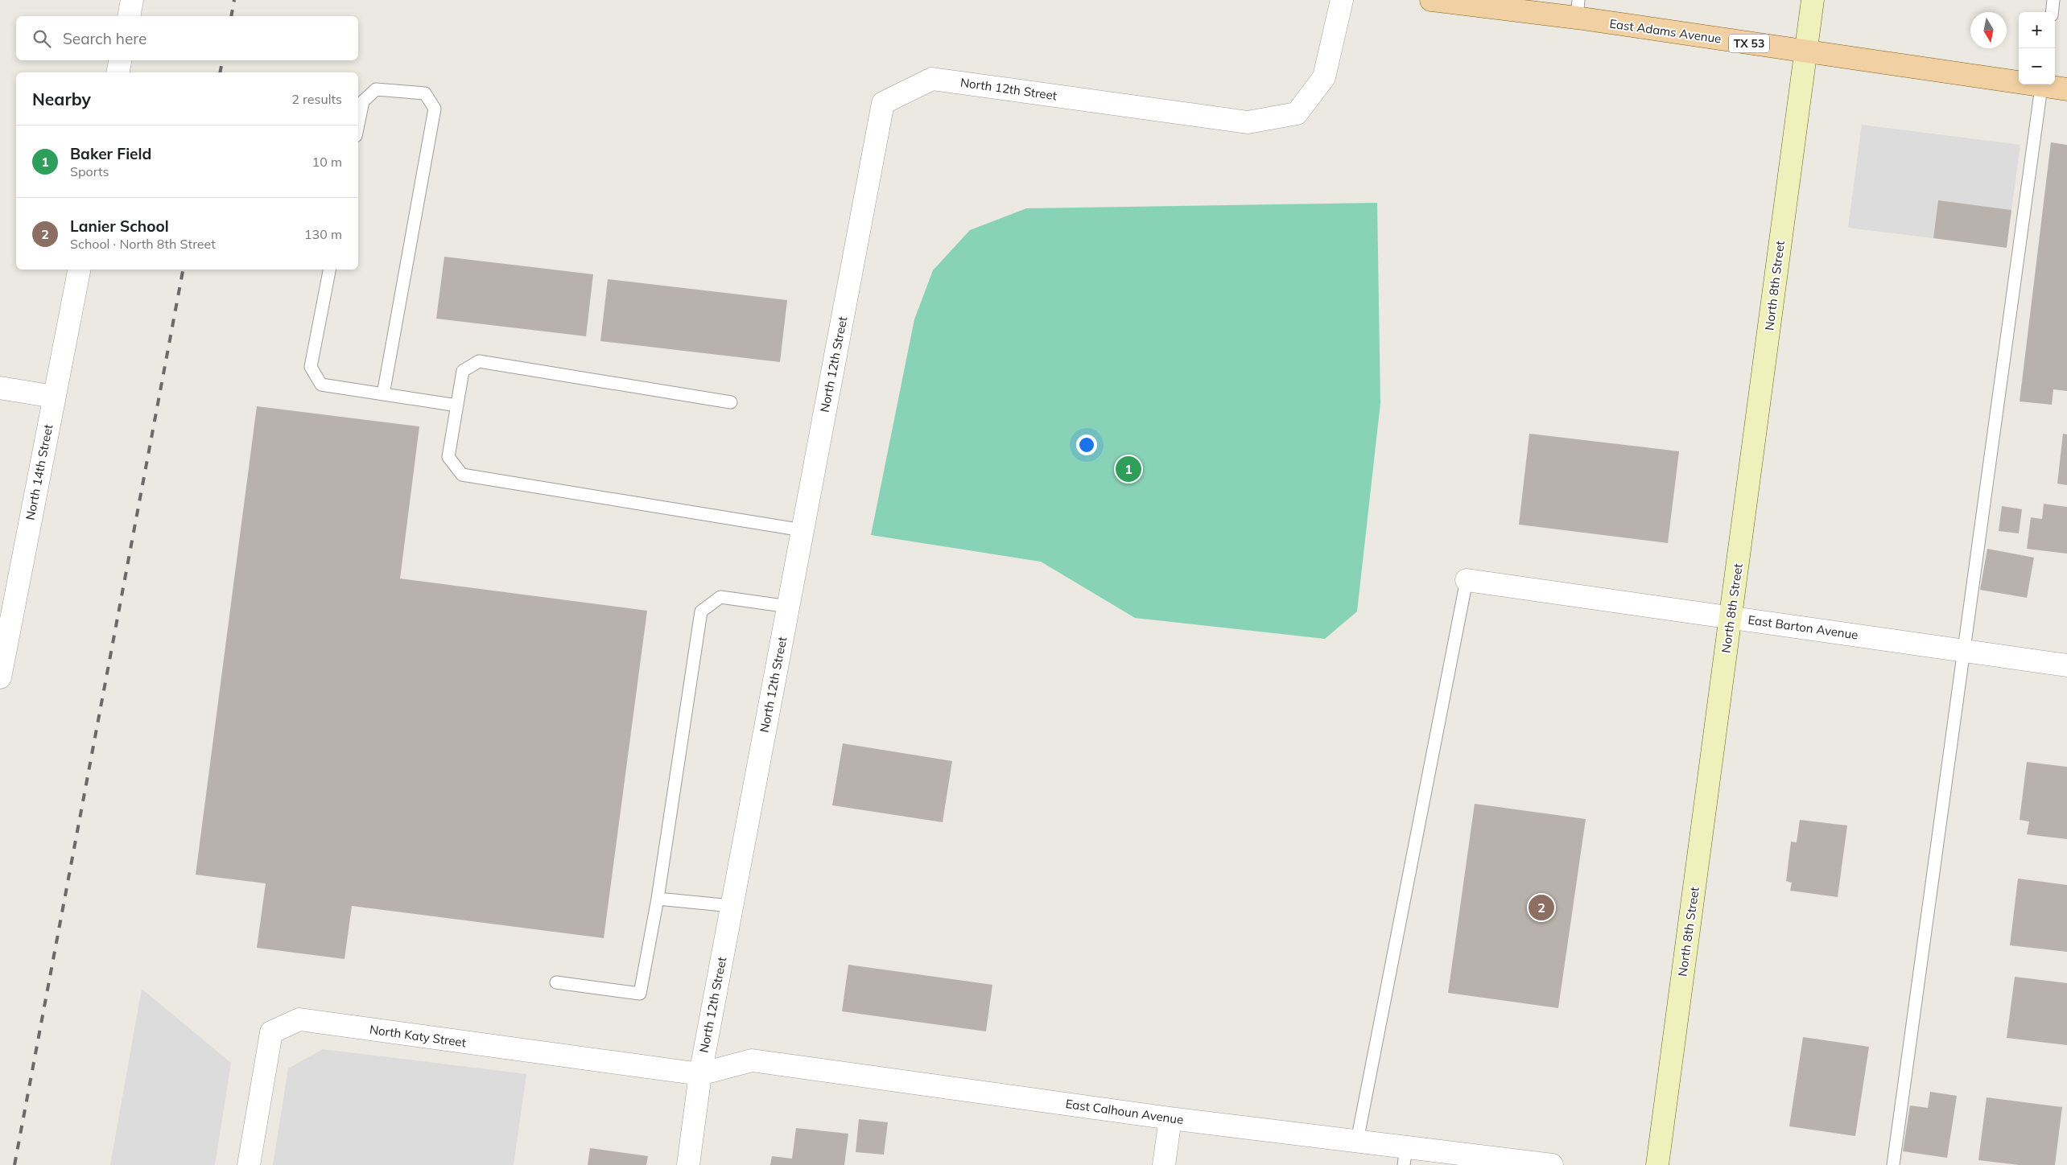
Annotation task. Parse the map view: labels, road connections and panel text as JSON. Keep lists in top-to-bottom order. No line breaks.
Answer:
{"streets":{"main road":["East Adams Avenue","TX 53"],"street":["North 12th Street","North 8th Street","North 14th Street","East Barton Avenue","North Katy Street","East Calhoun Avenue"]},"crossings":[["East Adams Avenue","North 8th Street"],["North 12th Street","North Katy Street"],["North 12th Street","East Calhoun Avenue"],["North 8th Street","East Barton Avenue"],["North Katy Street","East Calhoun Avenue"]],"north":"bottom","page":{"map_buttons":["+","−"],"search":"Search here","heading":["Nearby","2 results"],"list":[{"mark":"1","name":"Baker Field","note":"Sports","value":"10 m"},{"mark":"2","name":"Lanier School","note":"School · North 8th Street","value":"130 m"}],"pins":["1","2"]}}
